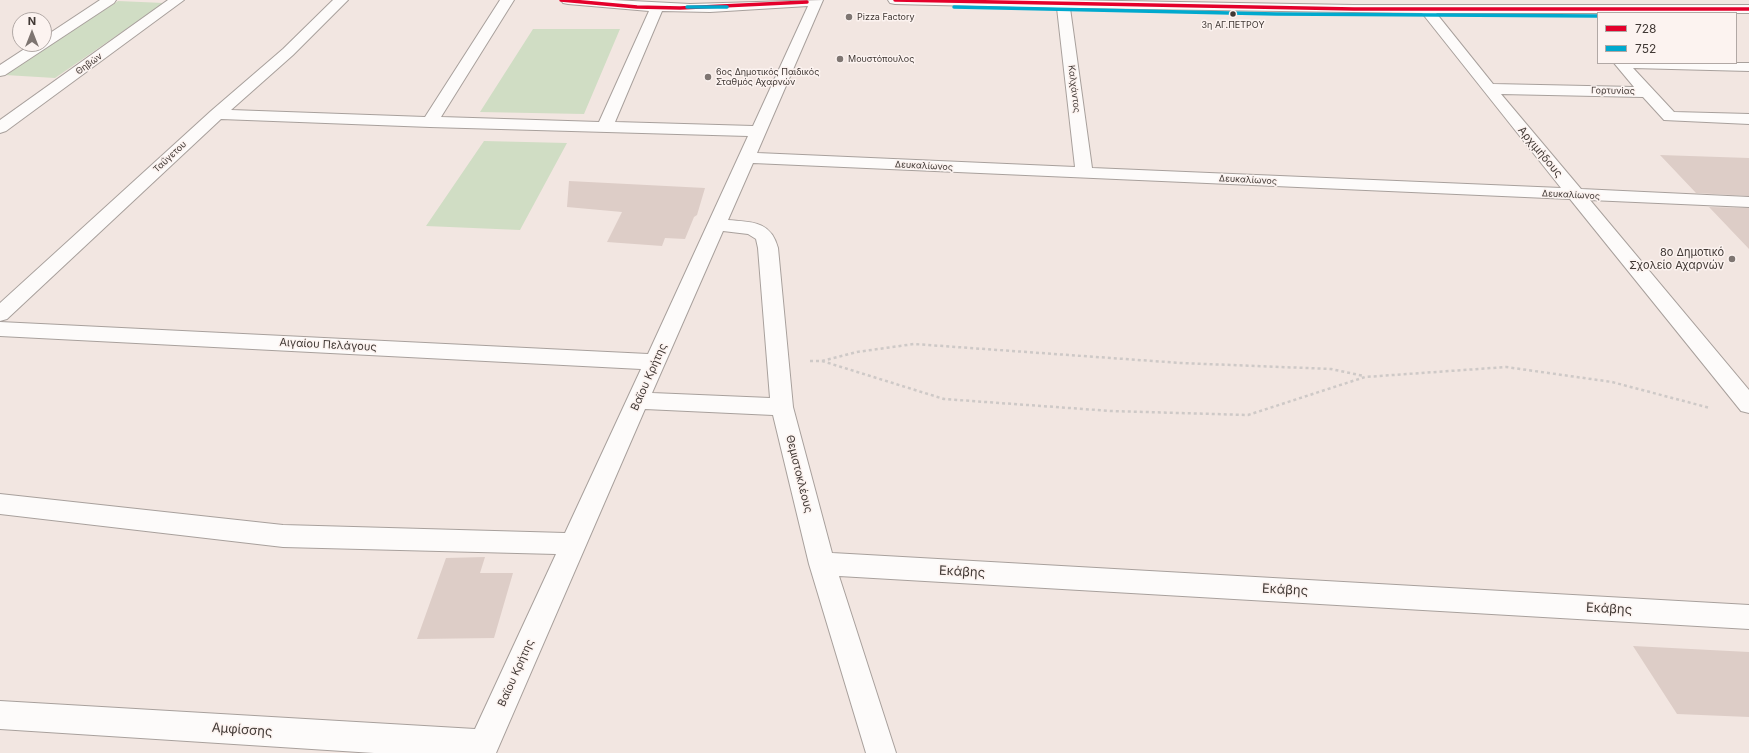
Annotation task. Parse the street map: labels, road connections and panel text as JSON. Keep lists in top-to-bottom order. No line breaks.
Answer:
{"streets":{"street":["Θηβών","Καλχάντος","Γορτυνίας","Αρχιμήδους","Ταΰγετου","Δευκαλίωνος","Αιγαίου Πελάγους","Βαϊου Κρήτης","Θεμιστοκλέους","Εκάβης","Αμφίσσης"]},"crossings":[["Καλχάντος","Δευκαλίωνος"],["Γορτυνίας","Αρχιμήδους"],["Αρχιμήδους","Δευκαλίωνος"],["Δευκαλίωνος","Βαϊου Κρήτης"],["Αιγαίου Πελάγους","Βαϊου Κρήτης"],["Βαϊου Κρήτης","Θεμιστοκλέους"],["Βαϊου Κρήτης","Αμφίσσης"],["Θεμιστοκλέους","Εκάβης"]],"places":["3η ΑΓ.ΠΕΤΡΟΥ","Pizza Factory","Μουστόπουλος","6ος Δημοτικός Παιδικός Σταθμός Αχαρνών","8ο Δημοτικό Σχολείο Αχαρνών"],"lines":["transit line 728","transit line 752"],"legend":["728","752"],"north":"top"}
